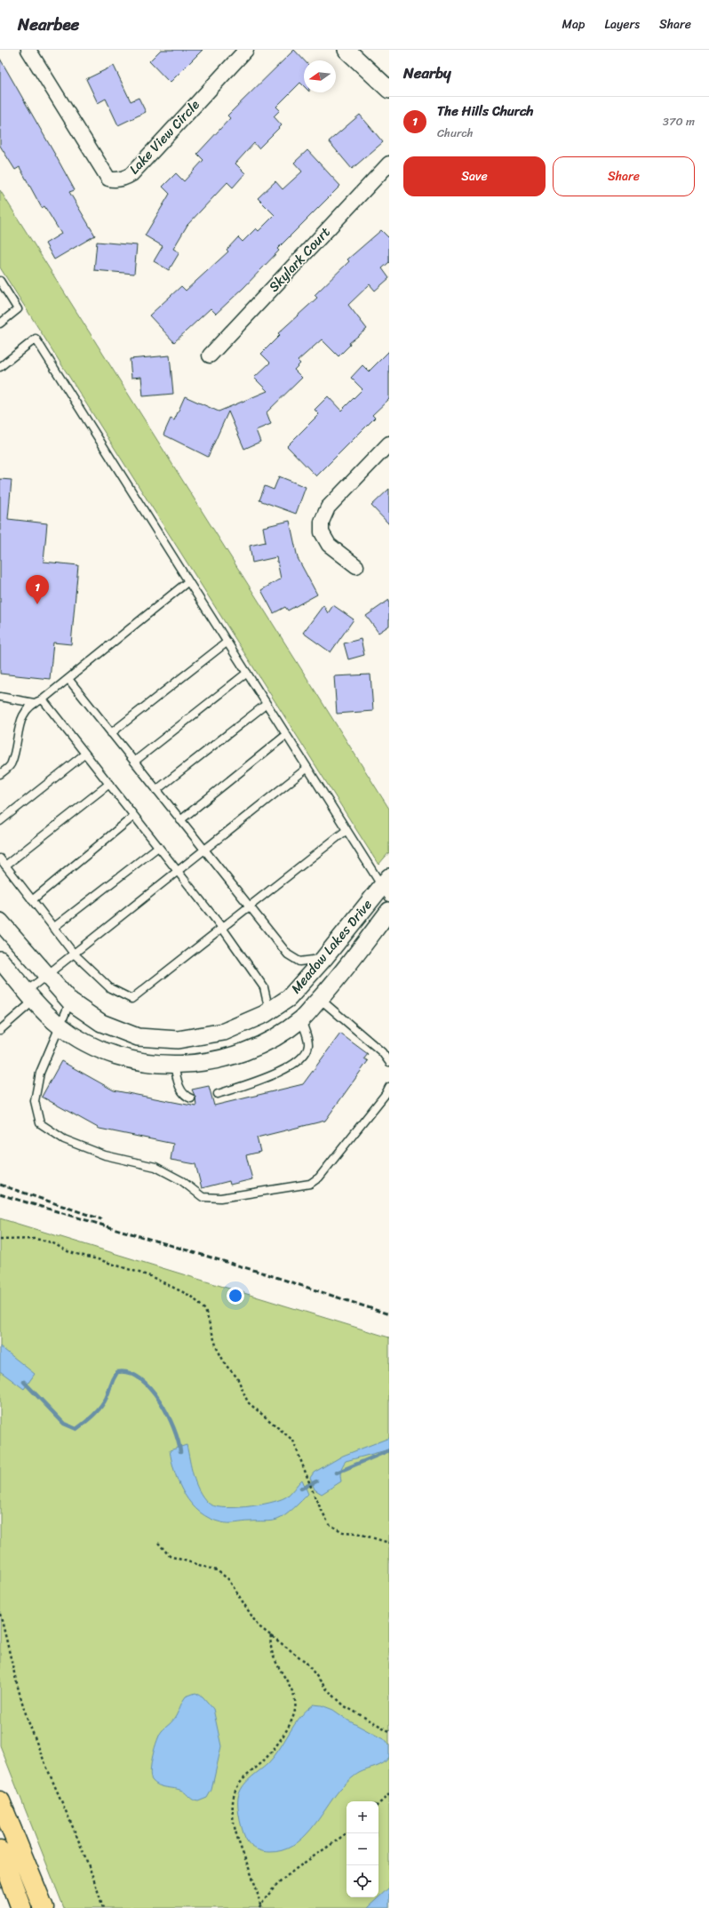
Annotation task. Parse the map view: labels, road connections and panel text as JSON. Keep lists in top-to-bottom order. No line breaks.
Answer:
{"streets":{"street":["Lake View Circle","Skylark Court","Meadow Lakes Drive"]},"north":"left","page":{"header":"Nearbee","nav":["Map","Layers","Share"],"heading":"Nearby","list":[{"mark":"1","name":"The Hills Church","note":"Church","value":"370 m"}],"buttons":["Save","Share"],"pins":"1","map_buttons":["+","−"]}}
